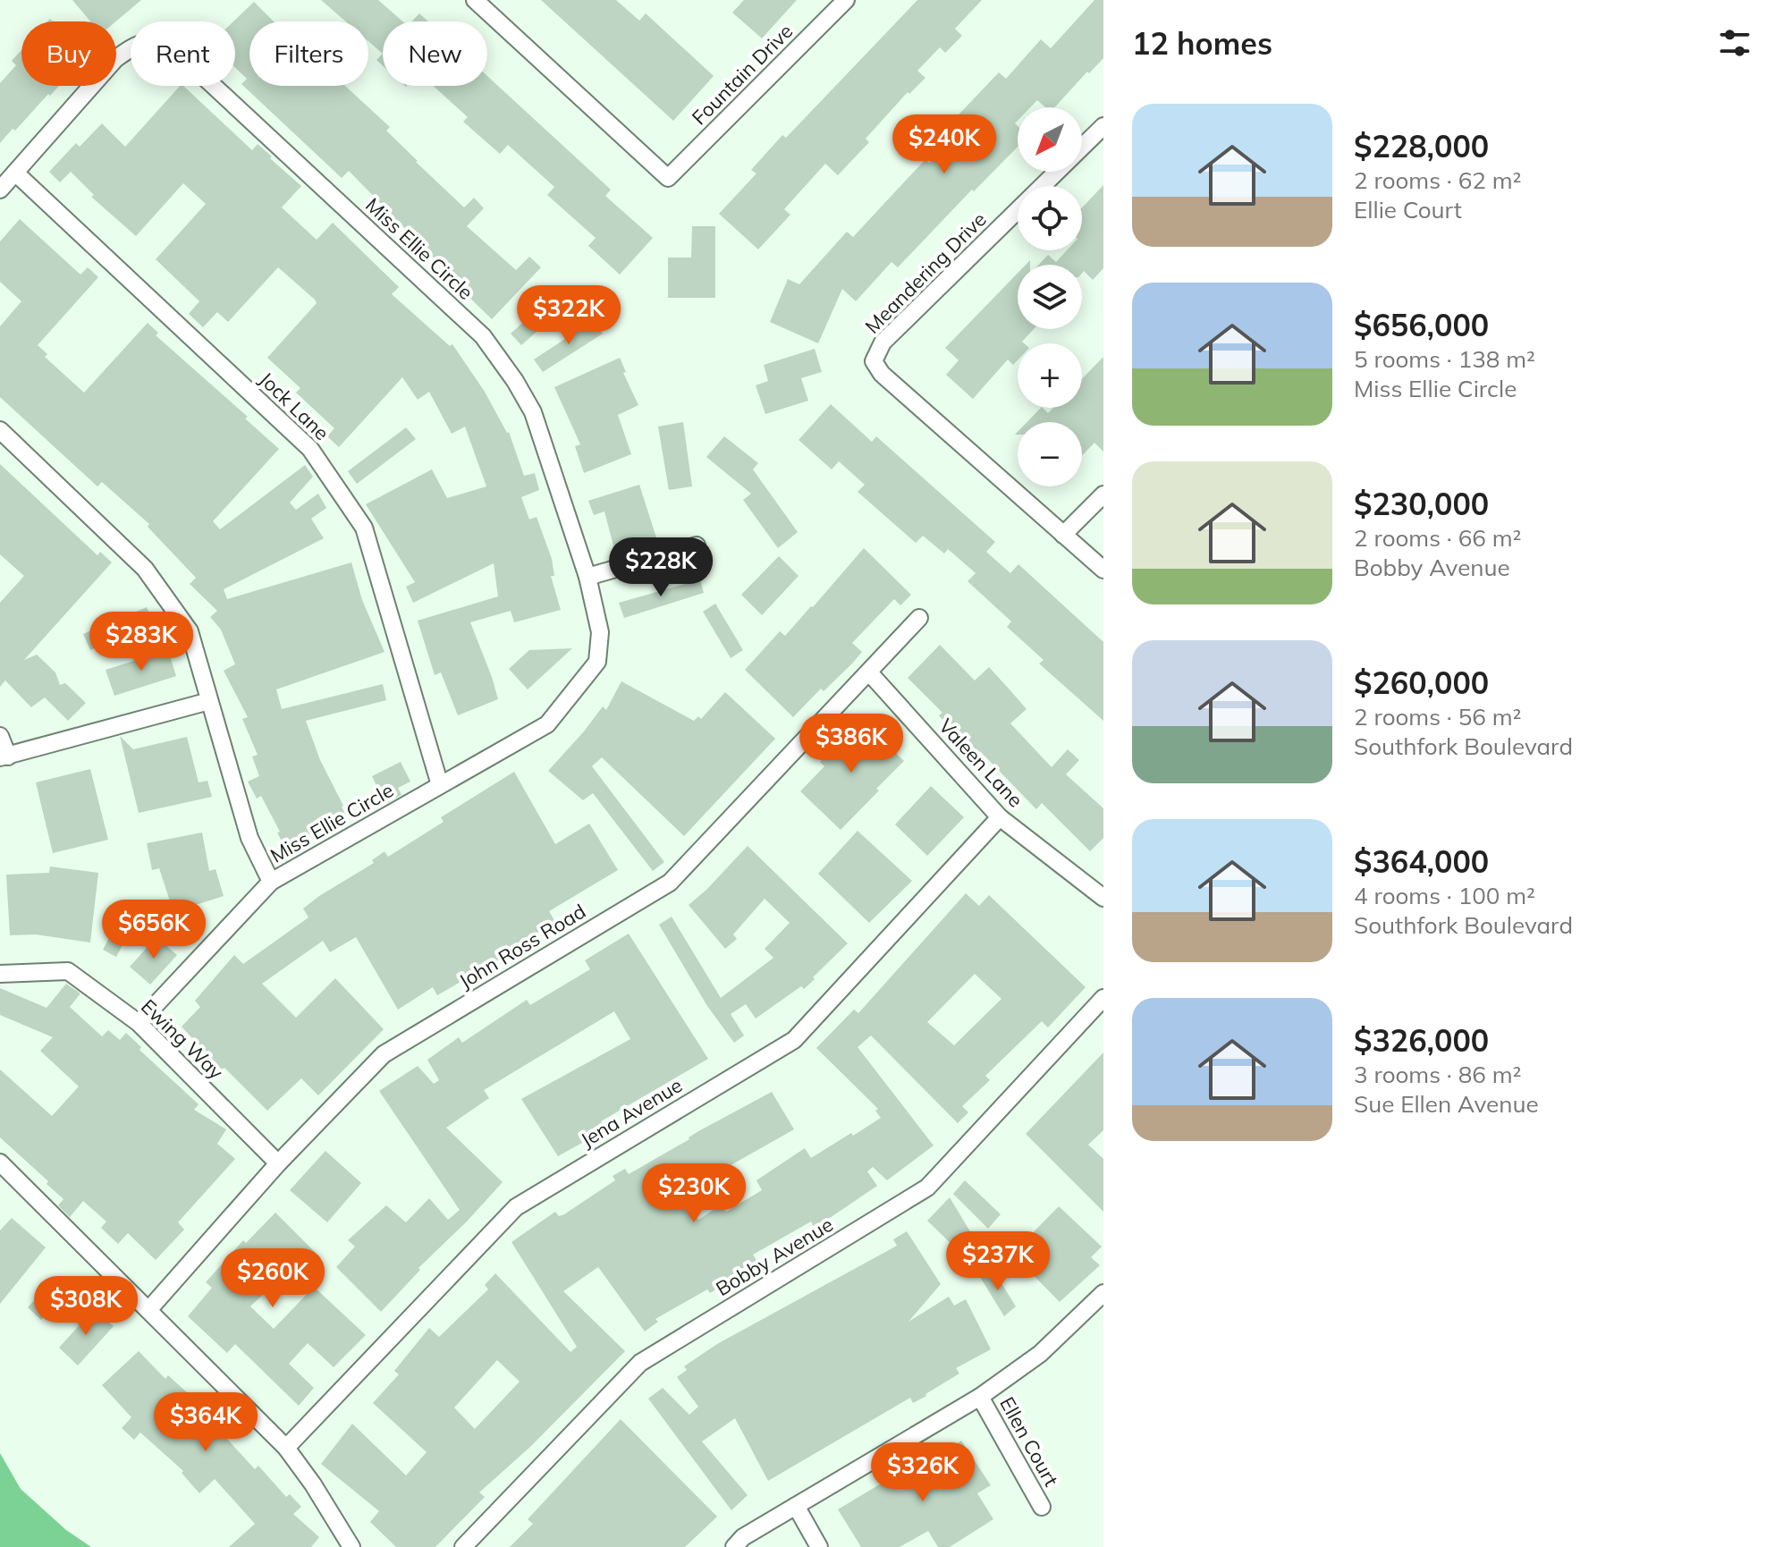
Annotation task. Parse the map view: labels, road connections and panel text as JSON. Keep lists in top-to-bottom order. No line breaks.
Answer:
{"streets":{"street":["Fountain Drive","Miss Ellie Circle","Meandering Drive","Jock Lane","Valeen Lane","John Ross Road","Ewing Way","Jena Avenue","Bobby Avenue","Ellen Court"]},"crossings":[["Miss Ellie Circle","Jock Lane"],["Miss Ellie Circle","Ewing Way"],["Valeen Lane","John Ross Road"],["Valeen Lane","Jena Avenue"],["John Ross Road","Ewing Way"]],"north":"bottom left","page":{"heading":"12 homes","chip":["Buy","Rent","Filters","New"],"list":[{"name":"$228,000","note":"2 rooms · 62 m² · Ellie Court"},{"name":"$656,000","note":"5 rooms · 138 m² · Miss Ellie Circle"},{"name":"$230,000","note":"2 rooms · 66 m² · Bobby Avenue"},{"name":"$260,000","note":"2 rooms · 56 m² · Southfork Boulevard"},{"name":"$364,000","note":"4 rooms · 100 m² · Southfork Boulevard"},{"name":"$326,000","note":"3 rooms · 86 m² · Sue Ellen Avenue"}],"map_buttons":["+","−"],"price":["$240K","$322K","$228K","$283K","$386K","$656K","$230K","$237K","$260K","$308K","$364K","$326K"]}}
